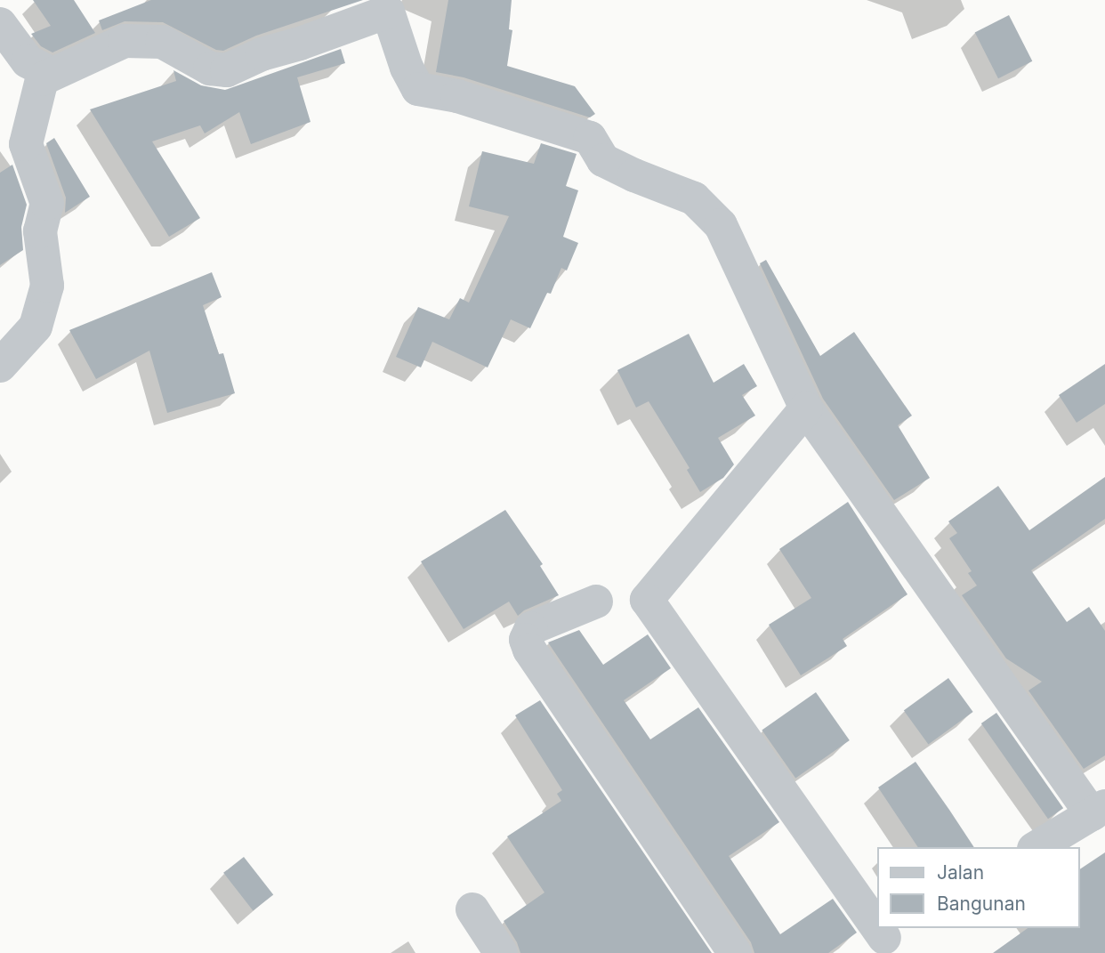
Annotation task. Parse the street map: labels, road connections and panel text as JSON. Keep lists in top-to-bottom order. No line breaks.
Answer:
{"legend":["Jalan","Bangunan"]}
